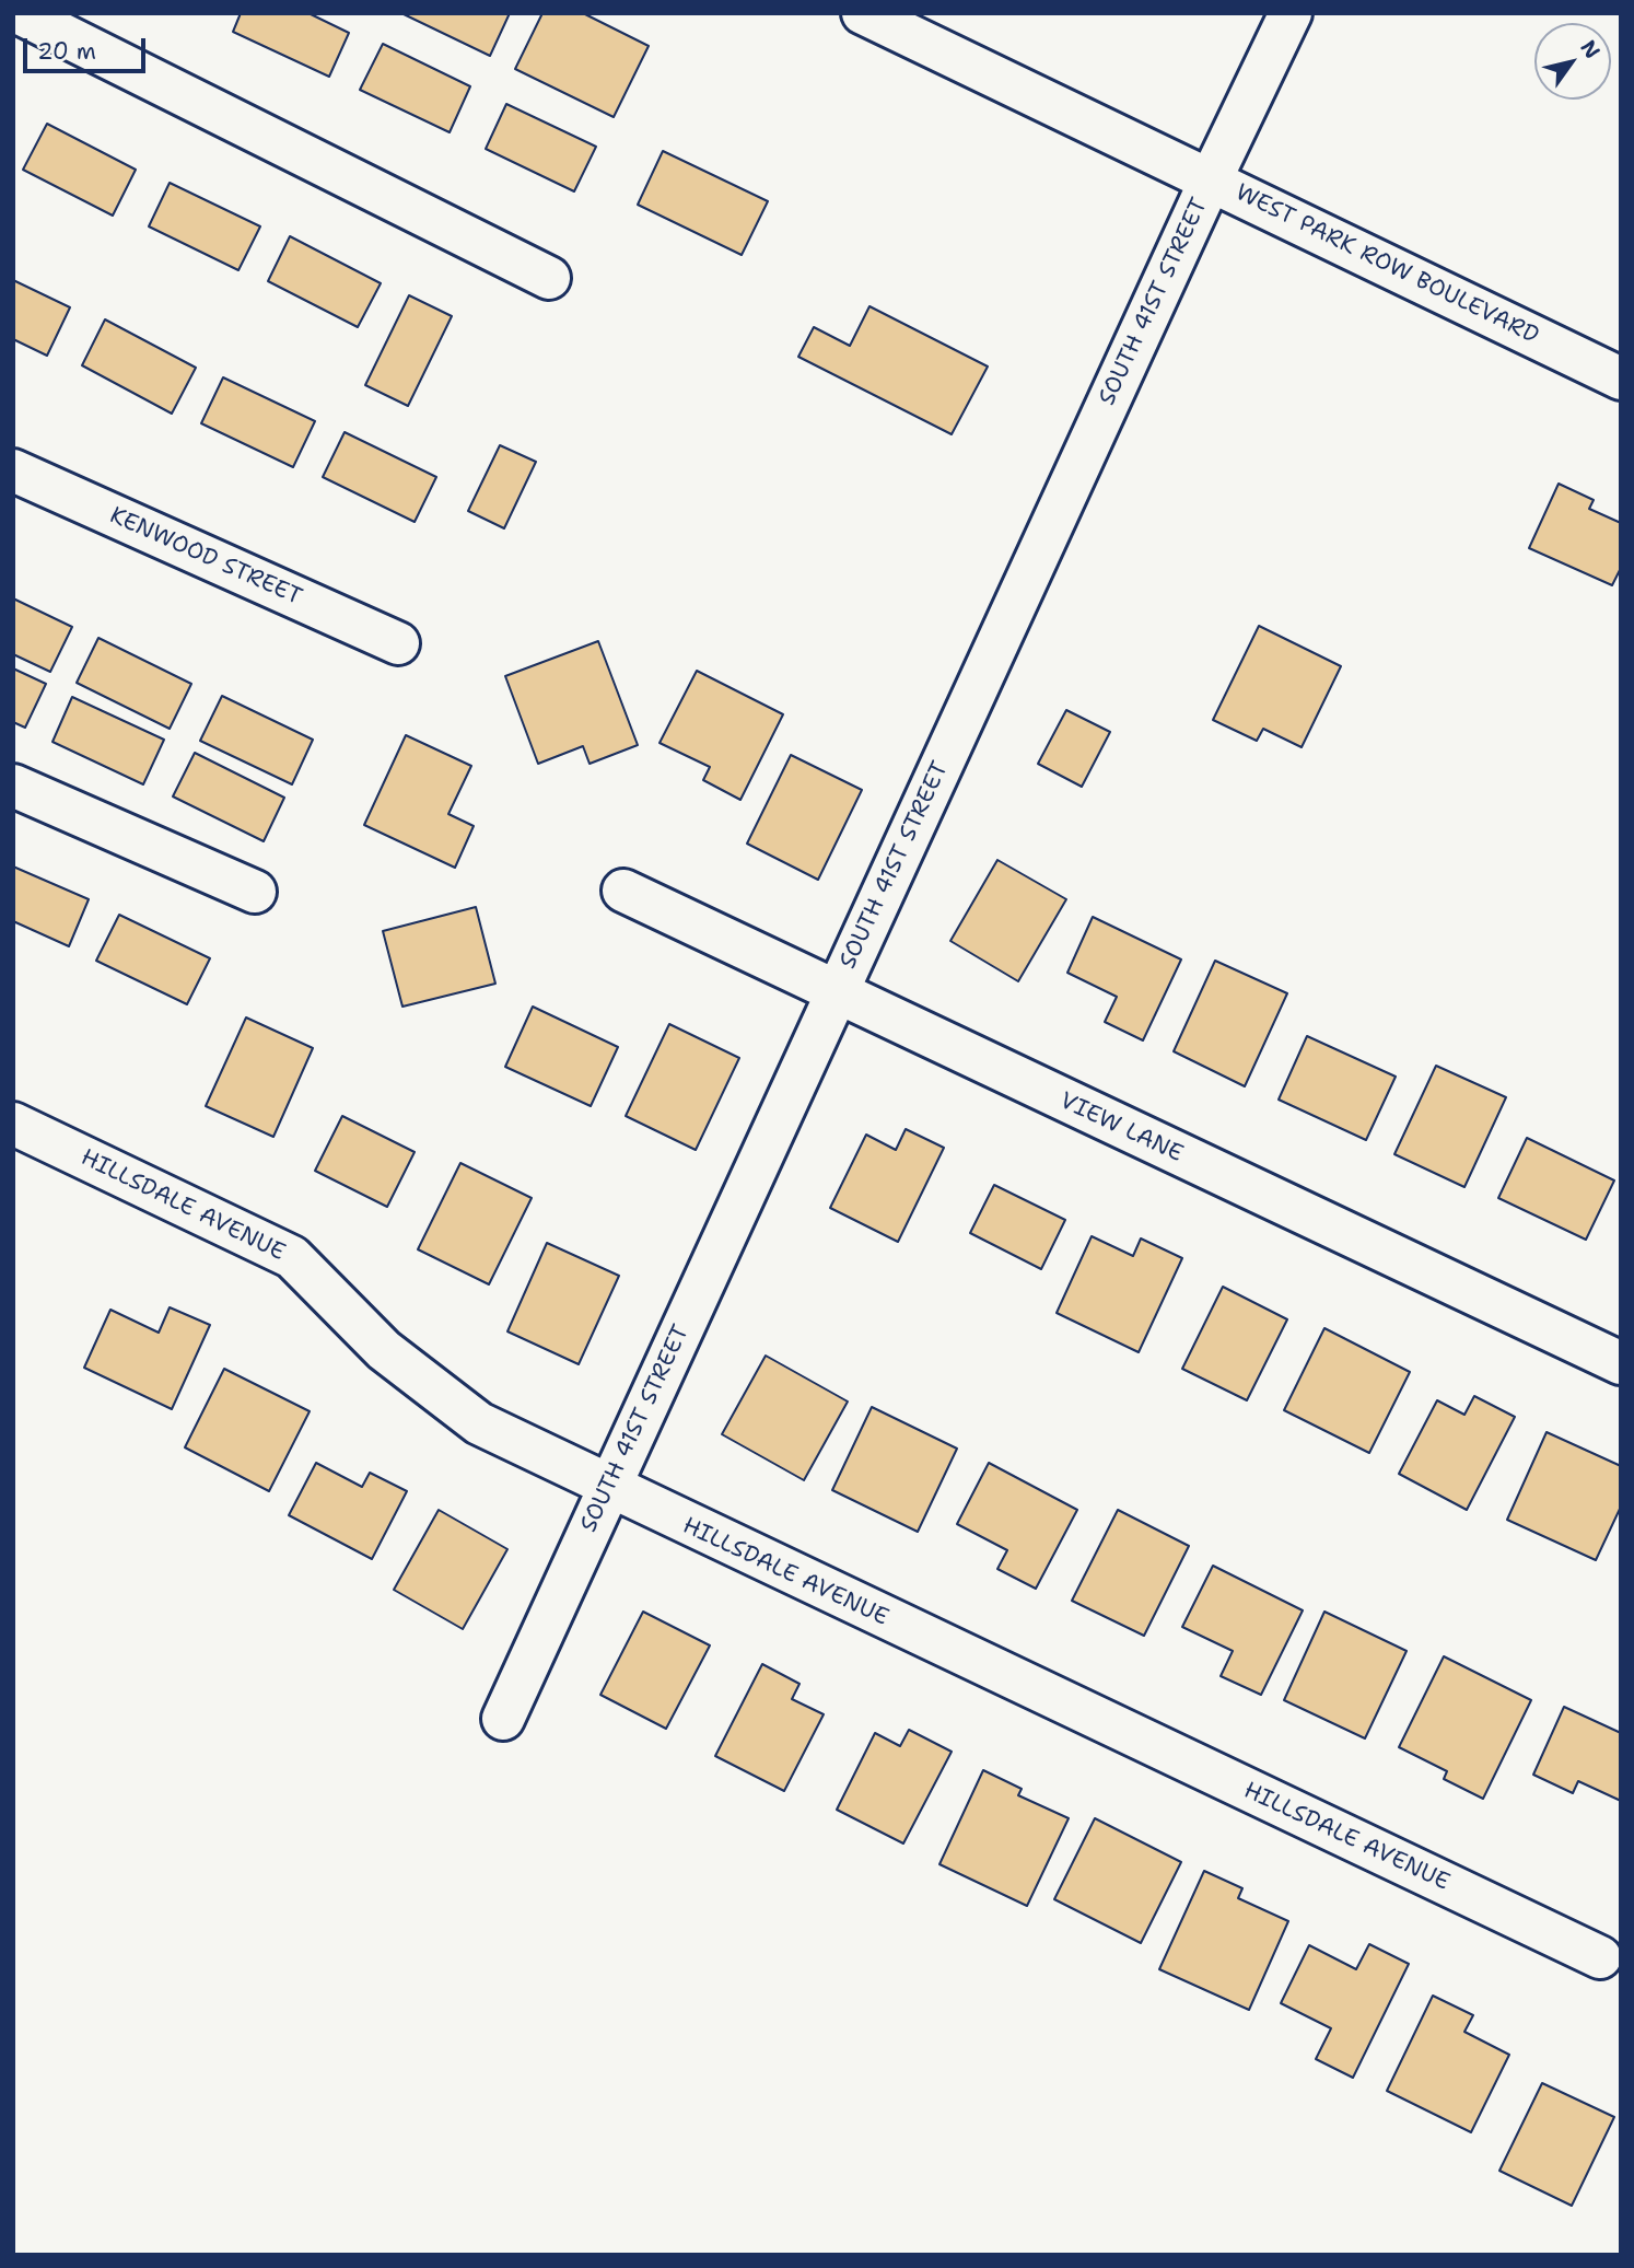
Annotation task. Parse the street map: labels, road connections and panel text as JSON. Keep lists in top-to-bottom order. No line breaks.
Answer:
{"streets":{"street":["WEST PARK ROW BOULEVARD","SOUTH 41ST STREET","KENWOOD STREET","VIEW LANE","HILLSDALE AVENUE"]},"crossings":[["WEST PARK ROW BOULEVARD","SOUTH 41ST STREET"],["SOUTH 41ST STREET","VIEW LANE"],["SOUTH 41ST STREET","HILLSDALE AVENUE"]],"scale_bar":"20 m","north":"top right"}
